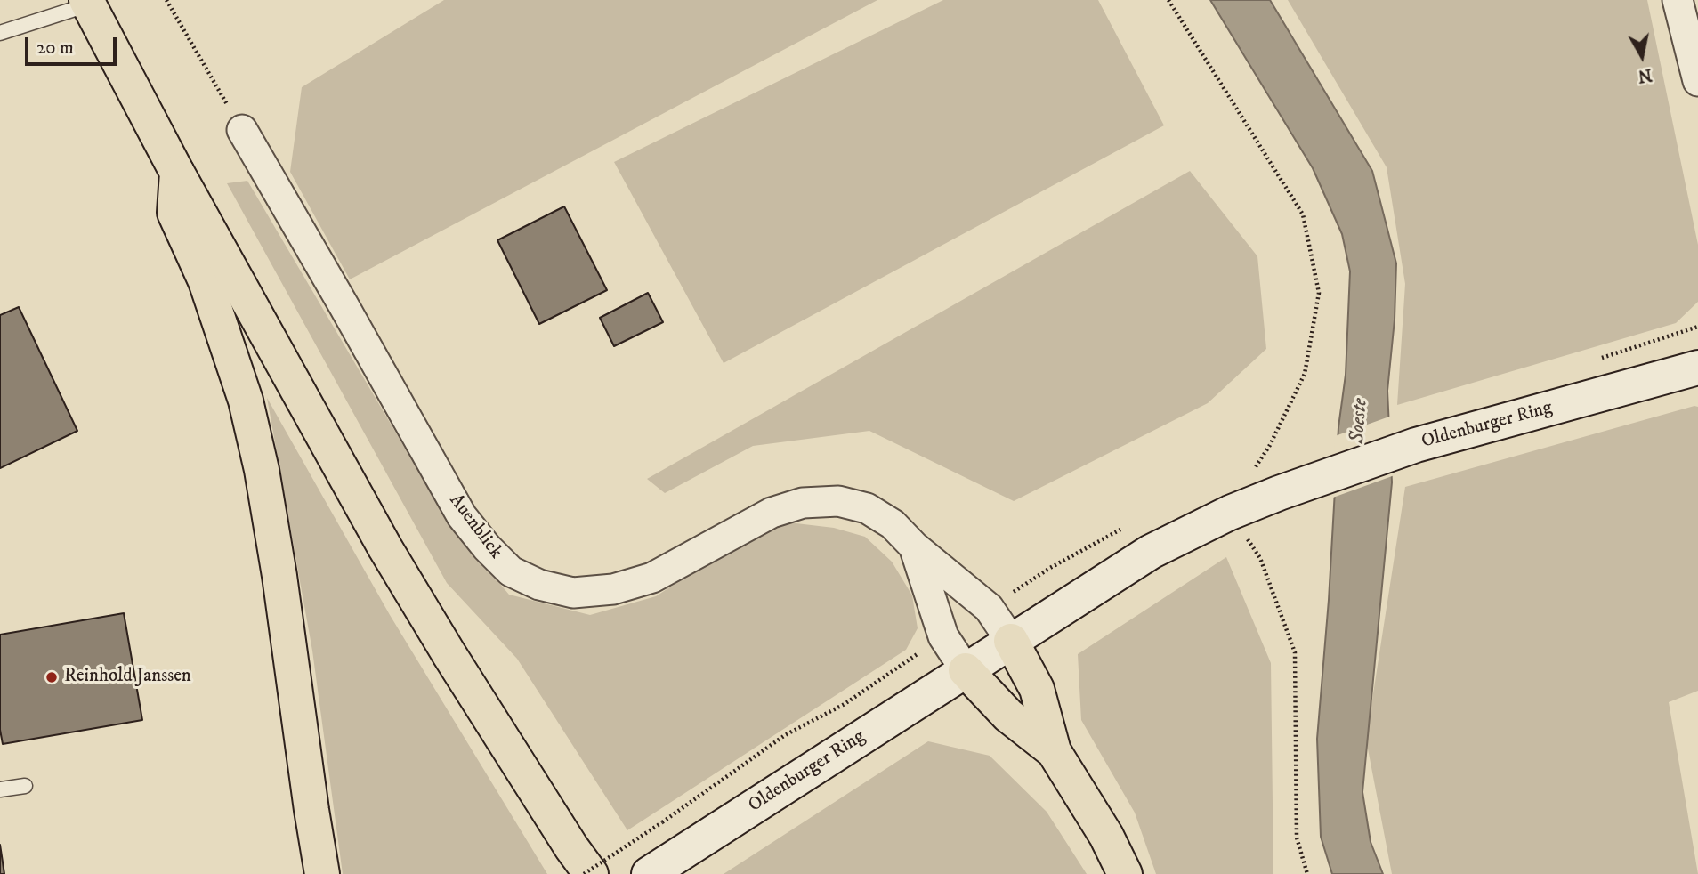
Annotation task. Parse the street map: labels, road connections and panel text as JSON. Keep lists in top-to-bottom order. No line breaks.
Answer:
{"streets":{"main road":["Oldenburger Ring"],"street":["Auenblick"]},"crossings":[["Oldenburger Ring","Auenblick"]],"water":["Soeste"],"places":["Reinhold Janssen"],"scale_bar":"20 m","north":"bottom"}
